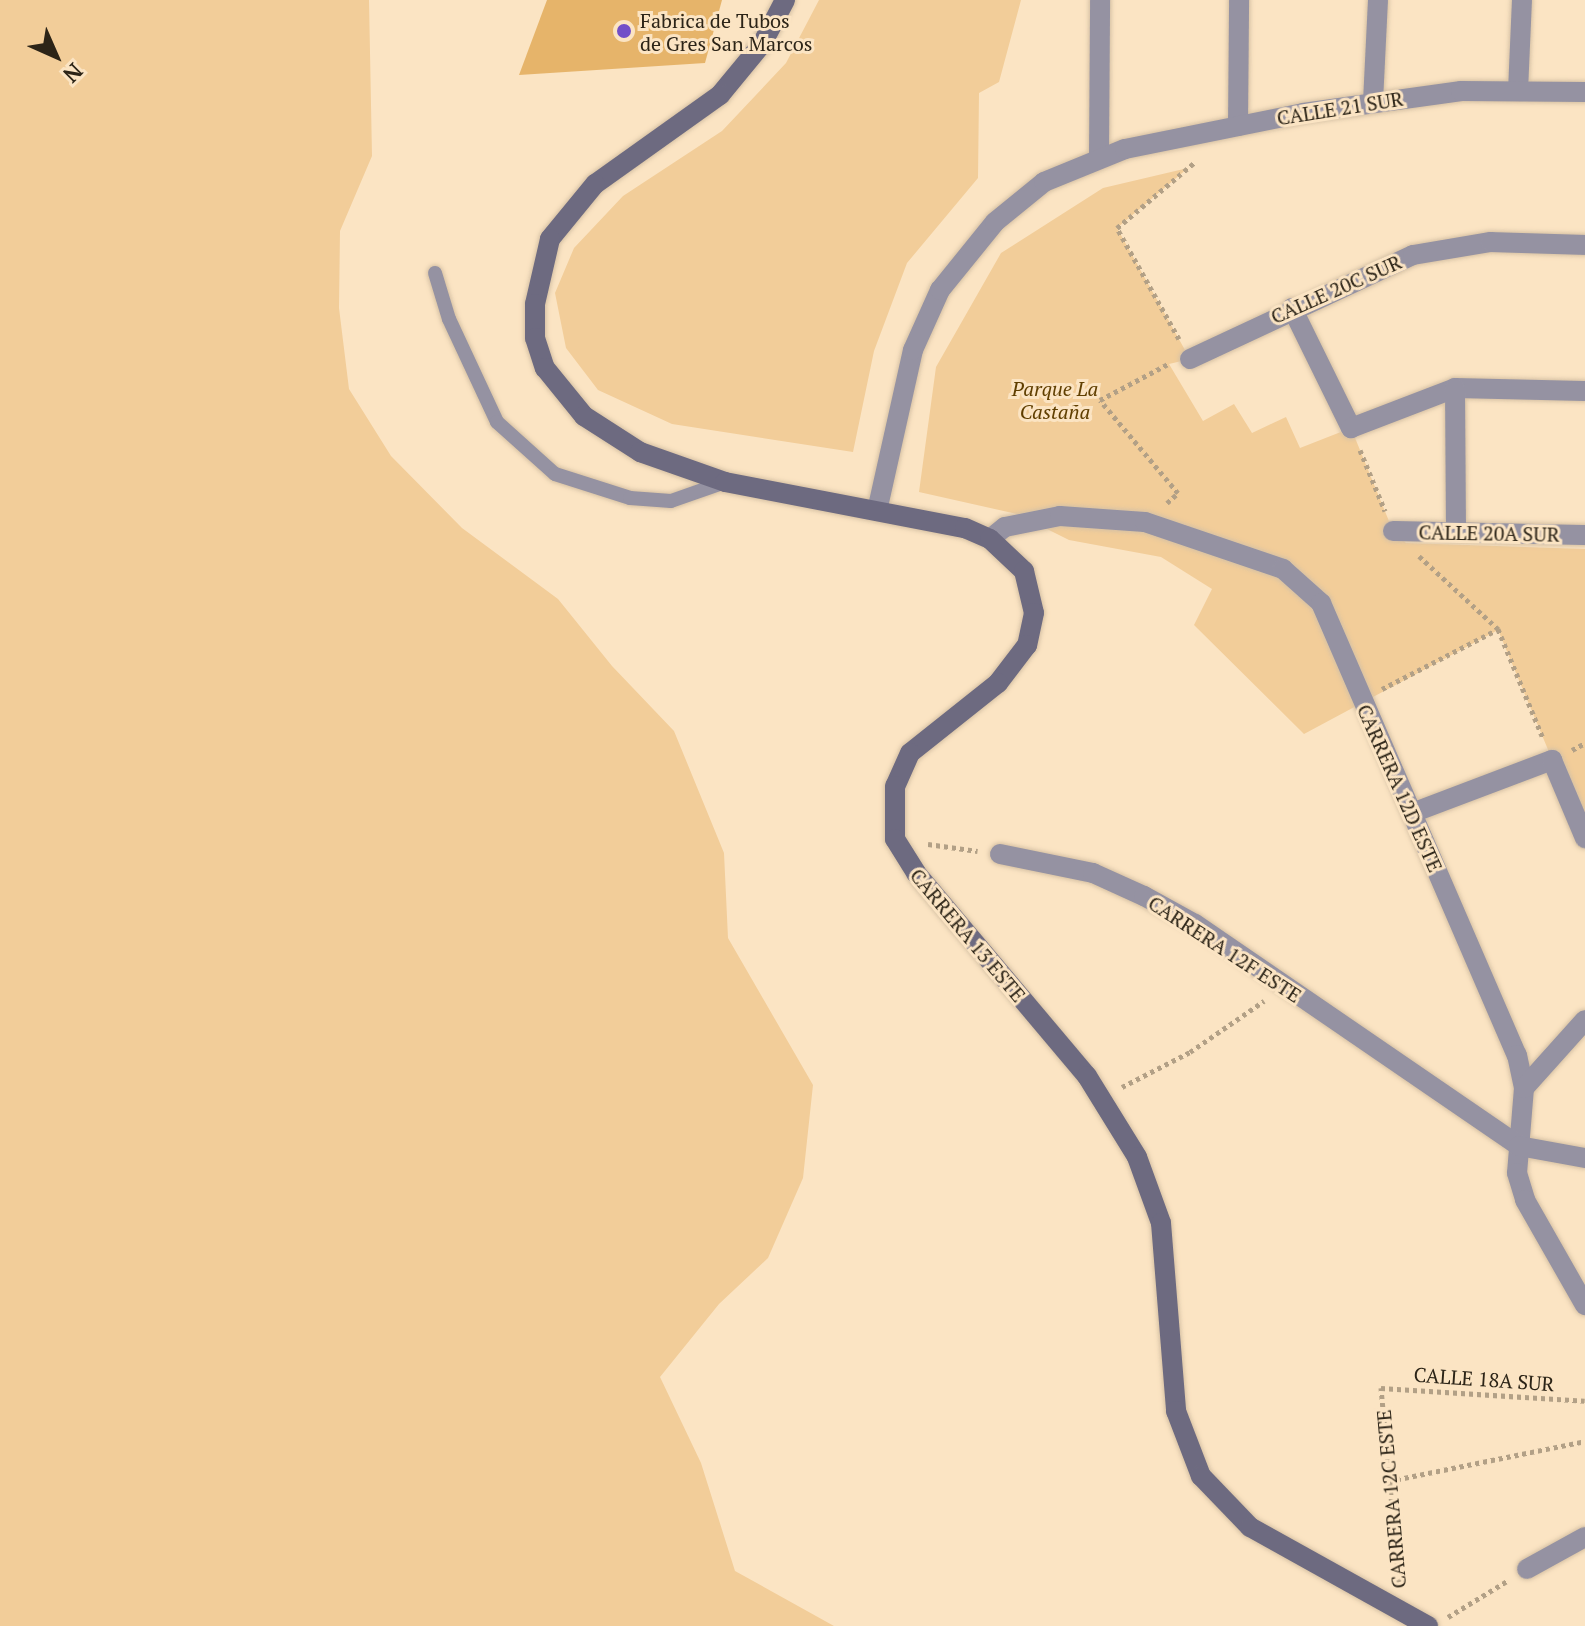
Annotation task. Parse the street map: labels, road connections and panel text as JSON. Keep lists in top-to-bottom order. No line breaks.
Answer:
{"streets":{"main road":["CARRERA 13 ESTE"],"street":["CALLE 21 SUR","CALLE 20C SUR","CALLE 20A SUR","CARRERA 12D ESTE","CARRERA 12F ESTE"],"path":["CALLE 18A SUR","CARRERA 12C ESTE"]},"crossings":[["CARRERA 12D ESTE","CARRERA 12F ESTE"],["CARRERA 13 ESTE","CARRERA 12C ESTE"],["CALLE 18A SUR","CARRERA 12C ESTE"]],"parks":["Parque La Castaña"],"places":["Fabrica de Tubos de Gres San Marcos"],"north":"bottom right"}
